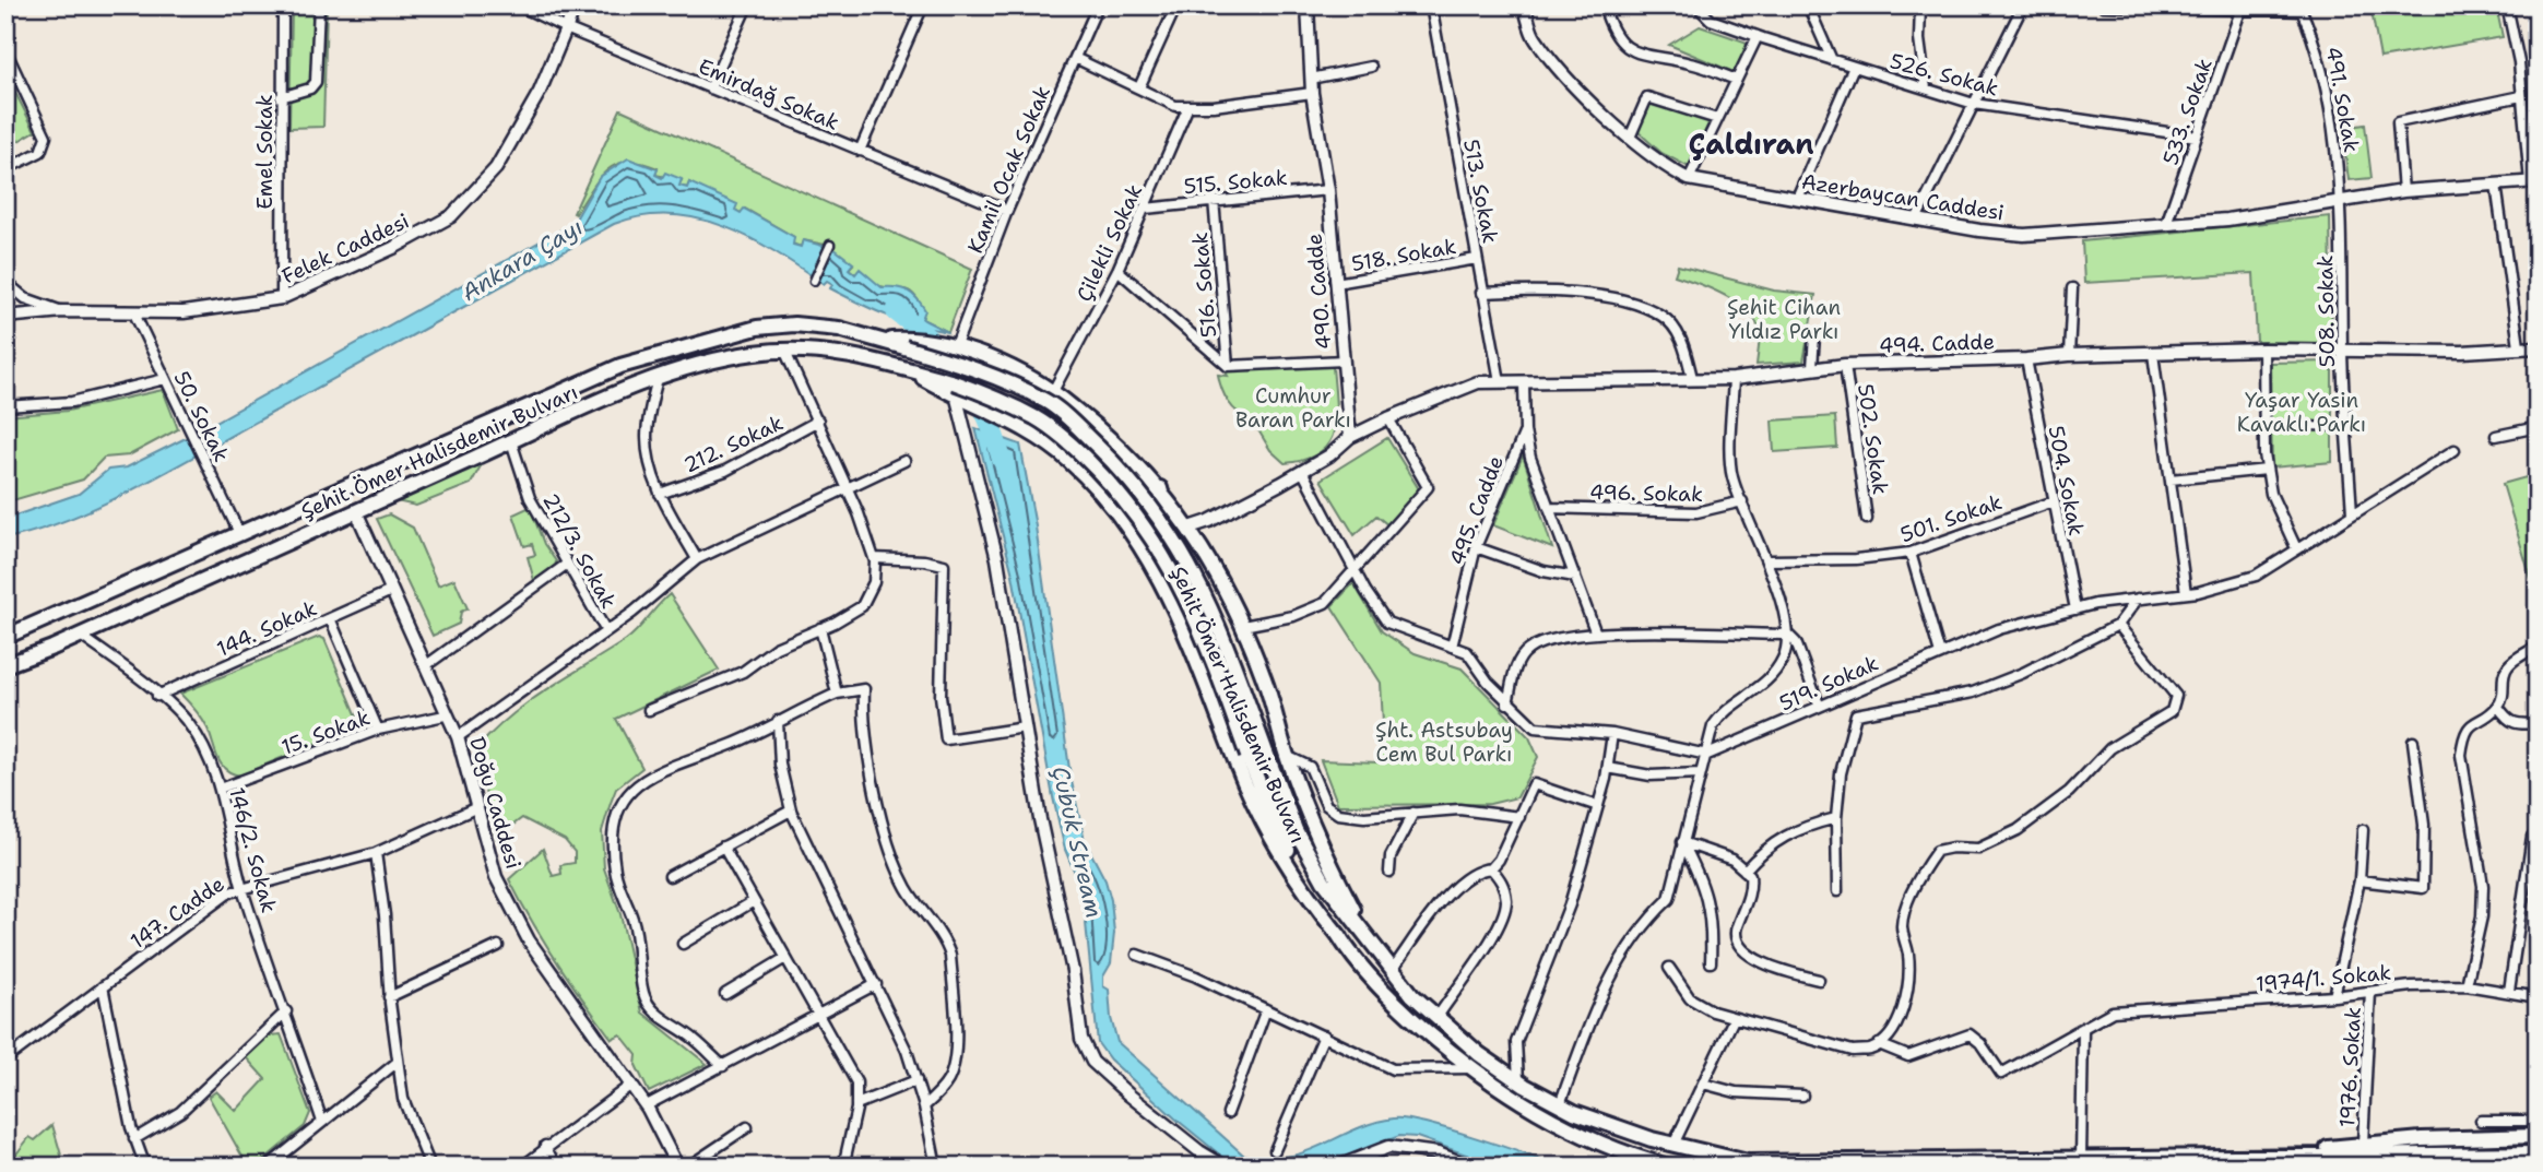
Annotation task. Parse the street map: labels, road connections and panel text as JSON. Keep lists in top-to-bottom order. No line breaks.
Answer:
{"streets":{"highway":["Şehit Ömer Halisdemir Bulvarı"],"street":["526. Sokak","Emirdağ Sokak","491. Sokak","533. Sokak","Emel Sokak","Kamil Ocak Sokak","515. Sokak","513. Sokak","Azerbaycan Caddesi","Çilekli Sokak","Felek Caddesi","518. Sokak","516. Sokak","490. Cadde","508. Sokak","494. Cadde","50. Sokak","502. Sokak","212. Sokak","504. Sokak","496. Sokak","495. Cadde","501. Sokak","212/3. Sokak","144. Sokak","519. Sokak","15. Sokak","Doğu Caddesi","146/2. Sokak","147. Cadde","1974/1. Sokak","1976. Sokak"]},"crossings":[["526. Sokak","533. Sokak"],["Emirdağ Sokak","Kamil Ocak Sokak"],["Emirdağ Sokak","Felek Caddesi"],["491. Sokak","Azerbaycan Caddesi"],["491. Sokak","508. Sokak"],["533. Sokak","Azerbaycan Caddesi"],["Emel Sokak","Felek Caddesi"],["Kamil Ocak Sokak","Şehit Ömer Halisdemir Bulvarı"],["515. Sokak","Çilekli Sokak"],["515. Sokak","516. Sokak"],["515. Sokak","490. Cadde"],["513. Sokak","518. Sokak"],["513. Sokak","494. Cadde"],["Azerbaycan Caddesi","508. Sokak"],["Çilekli Sokak","Şehit Ömer Halisdemir Bulvarı"],["Felek Caddesi","50. Sokak"],["518. Sokak","490. Cadde"],["490. Cadde","494. Cadde"],["508. Sokak","494. Cadde"],["508. Sokak","519. Sokak"],["494. Cadde","502. Sokak"],["494. Cadde","504. Sokak"],["50. Sokak","Şehit Ömer Halisdemir Bulvarı"],["Şehit Ömer Halisdemir Bulvarı","212/3. Sokak"],["Şehit Ömer Halisdemir Bulvarı","Doğu Caddesi"],["Şehit Ömer Halisdemir Bulvarı","146/2. Sokak"],["Şehit Ömer Halisdemir Bulvarı","1976. Sokak"],["504. Sokak","501. Sokak"],["504. Sokak","519. Sokak"],["144. Sokak","Doğu Caddesi"],["144. Sokak","146/2. Sokak"],["15. Sokak","Doğu Caddesi"],["15. Sokak","146/2. Sokak"],["Doğu Caddesi","147. Cadde"],["146/2. Sokak","147. Cadde"],["1974/1. Sokak","1976. Sokak"]],"districts":["Çaldıran"],"water":["Ankara Çayı","Çubuk Stream"],"parks":["Şehit Cihan Yıldız Parkı","Cumhur Baran Parkı","Yaşar Yasin Kavaklı Parkı","Şht. Astsubay Cem Bul Parkı"]}
